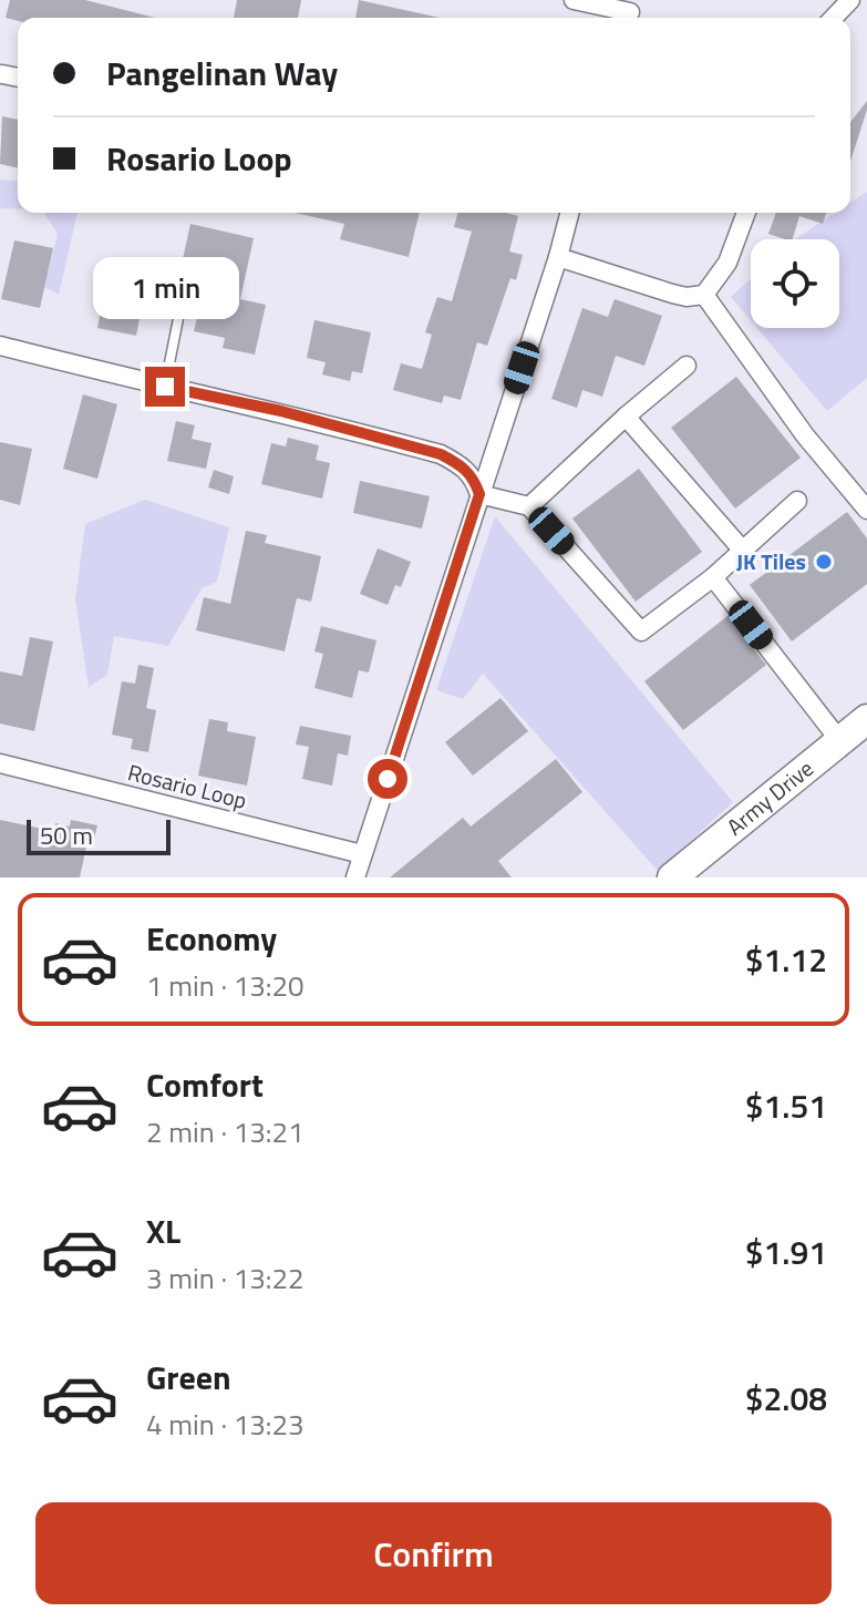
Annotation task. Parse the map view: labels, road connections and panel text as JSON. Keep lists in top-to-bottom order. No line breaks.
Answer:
{"streets":{"main road":["Army Drive"],"street":["Rosario Loop"]},"places":["JK Tiles"],"scale_bar":"50 m","page":{"banner":["Pangelinan Way","Rosario Loop"],"bubble":"1 min","scale":"50 m","list":[{"name":"Economy","note":"1 min · 13:20","value":"$1.12"},{"name":"Comfort","note":"2 min · 13:21","value":"$1.51"},{"name":"XL","note":"3 min · 13:22","value":"$1.91"},{"name":"Green","note":"4 min · 13:23","value":"$2.08"}],"buttons":"Confirm"}}
